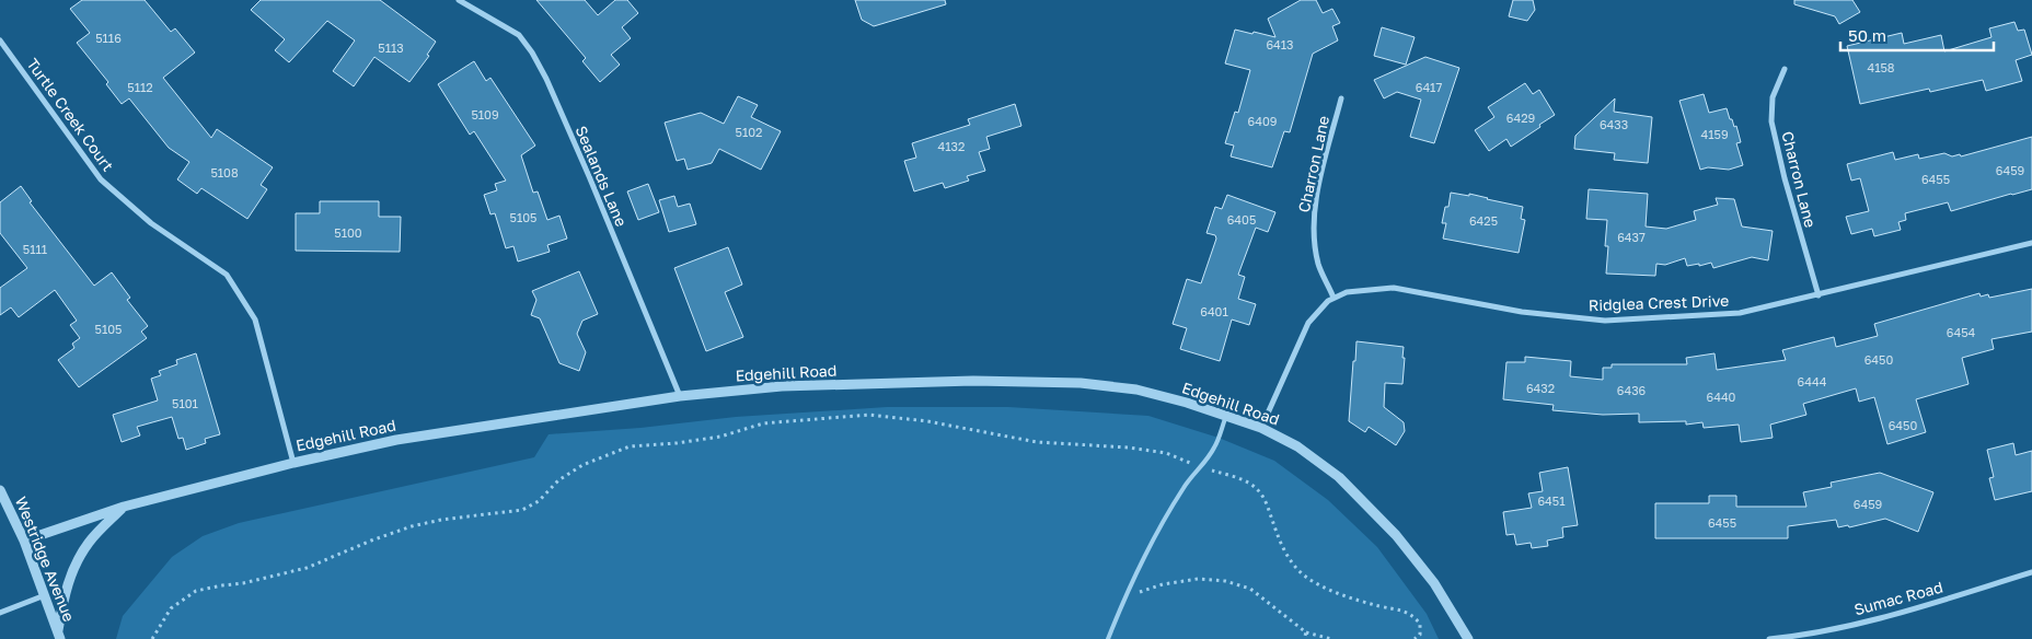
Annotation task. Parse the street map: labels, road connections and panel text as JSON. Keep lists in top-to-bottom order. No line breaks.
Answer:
{"streets":{"street":["Turtle Creek Court","Charron Lane","Sealands Lane","Ridglea Crest Drive","Edgehill Road","Westridge Avenue","Sumac Road"]},"crossings":[["Turtle Creek Court","Edgehill Road"],["Charron Lane","Ridglea Crest Drive"],["Sealands Lane","Edgehill Road"],["Edgehill Road","Westridge Avenue"]],"house_numbers":["5116","6413","5113","4158","5112","6417","5109","6429","6409","6433","5102","4159","4132","6459","5108","6455","5105","6405","6425","5100","6437","5111","6401","5105","6454","6450","6444","6432","6436","6440","5101","6450","6451","6459","6455"],"scale_bar":"50 m"}
